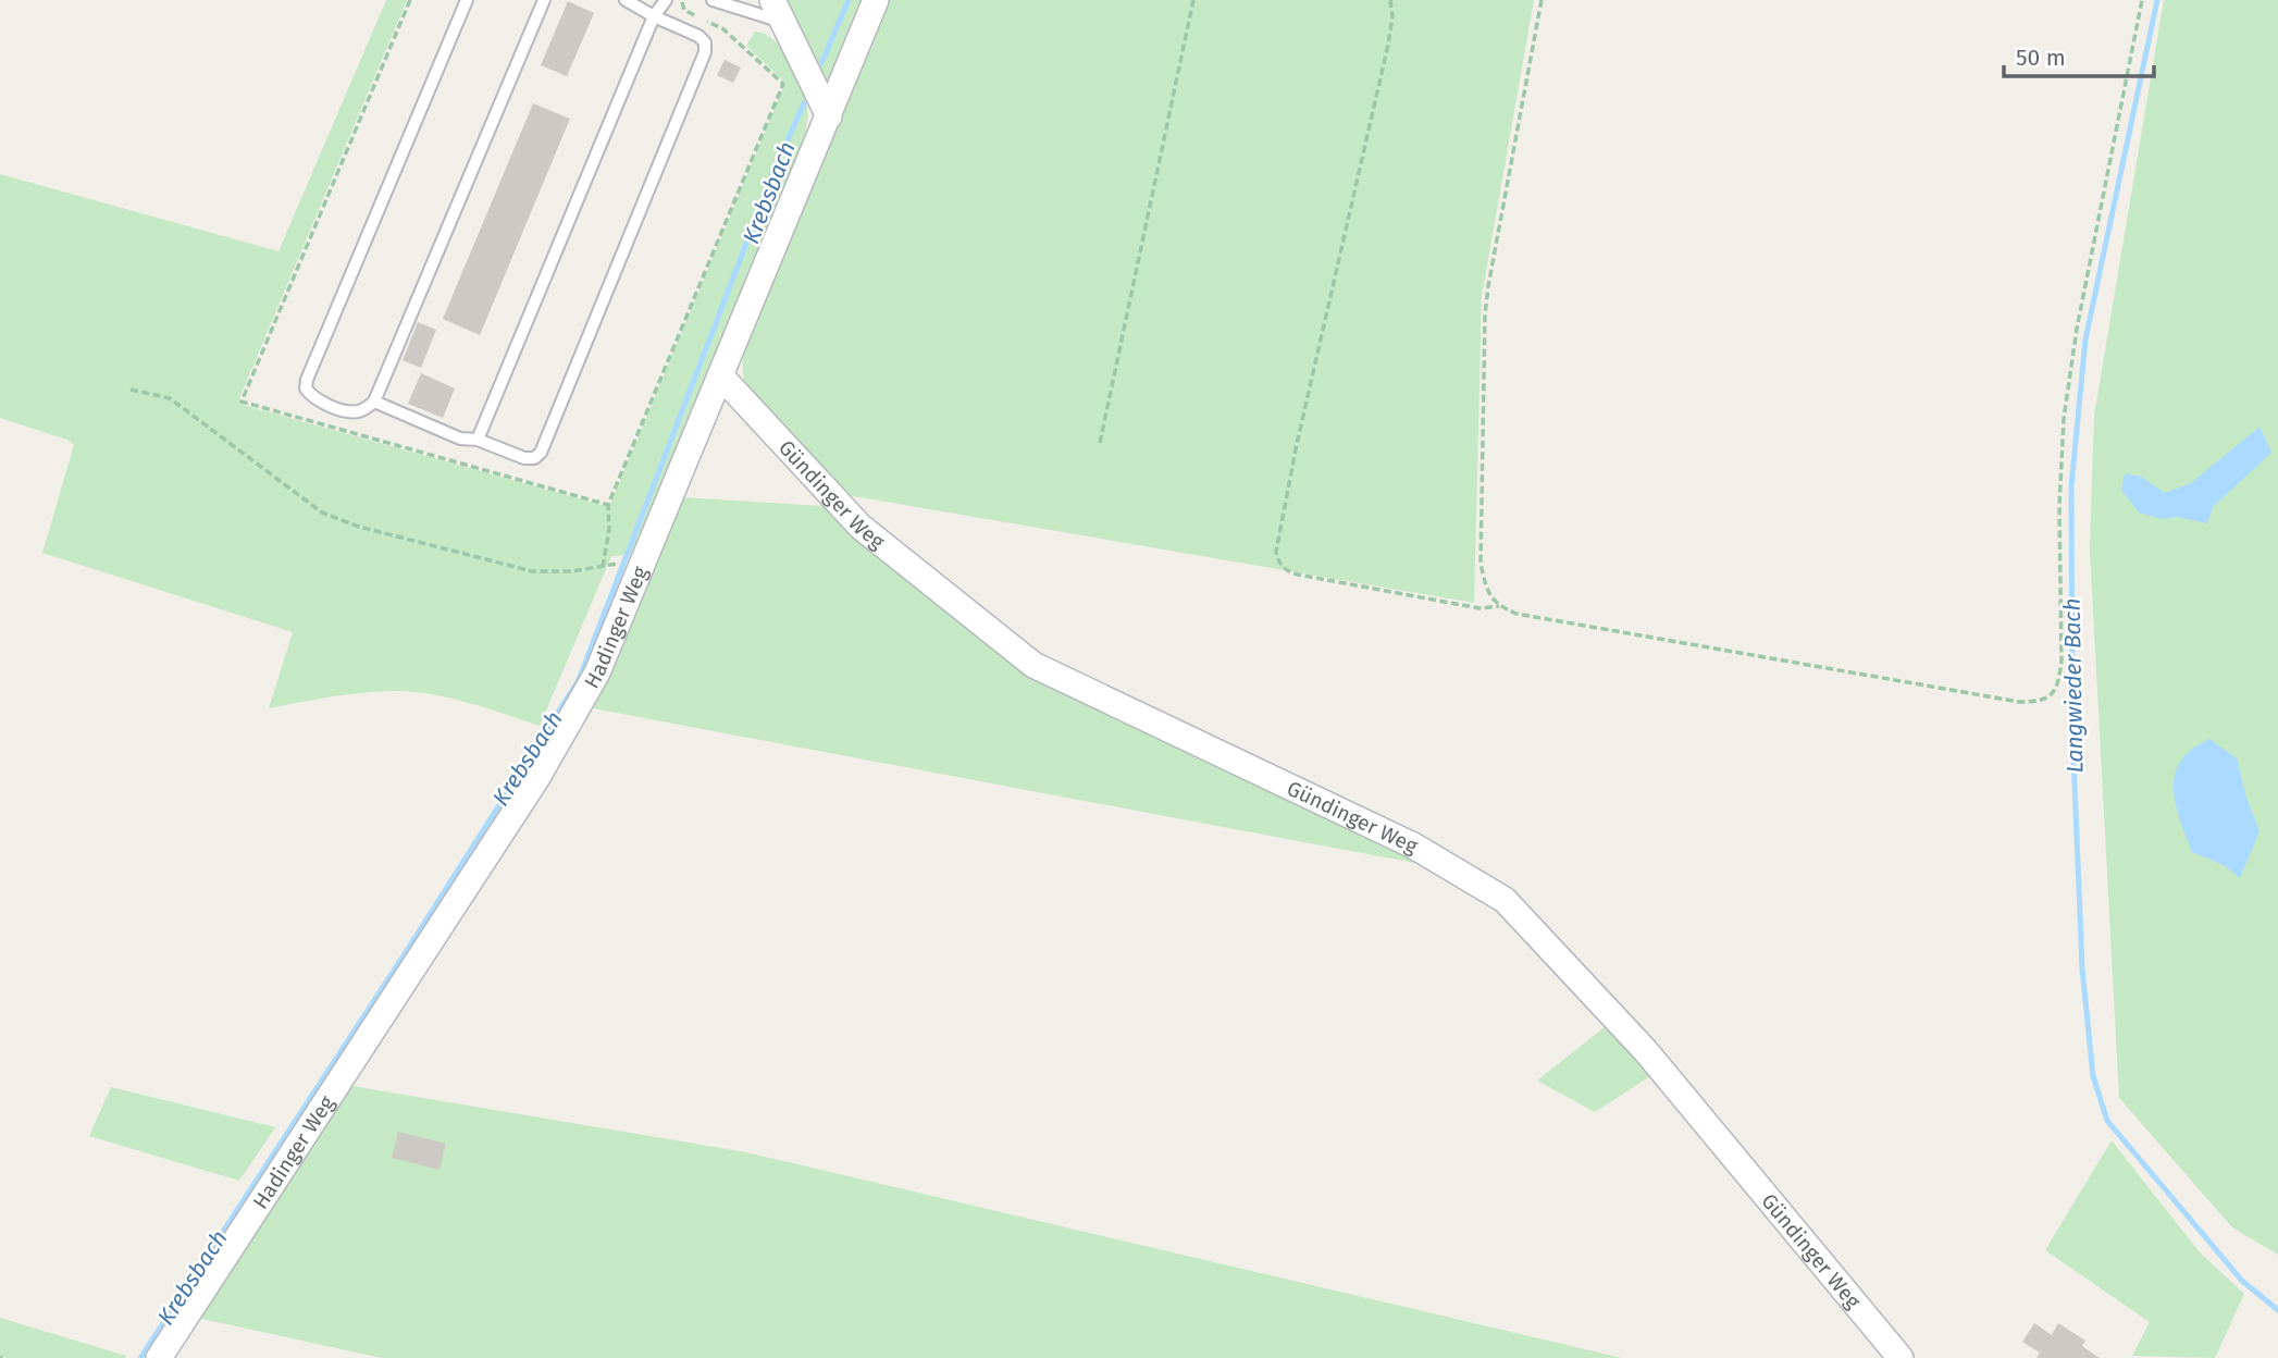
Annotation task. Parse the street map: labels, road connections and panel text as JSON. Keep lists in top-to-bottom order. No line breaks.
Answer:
{"streets":{"street":["Gündinger Weg","Hadinger Weg"]},"crossings":[["Gündinger Weg","Hadinger Weg"]],"water":["Krebsbach","Langwieder Bach"],"scale_bar":"50 m"}
